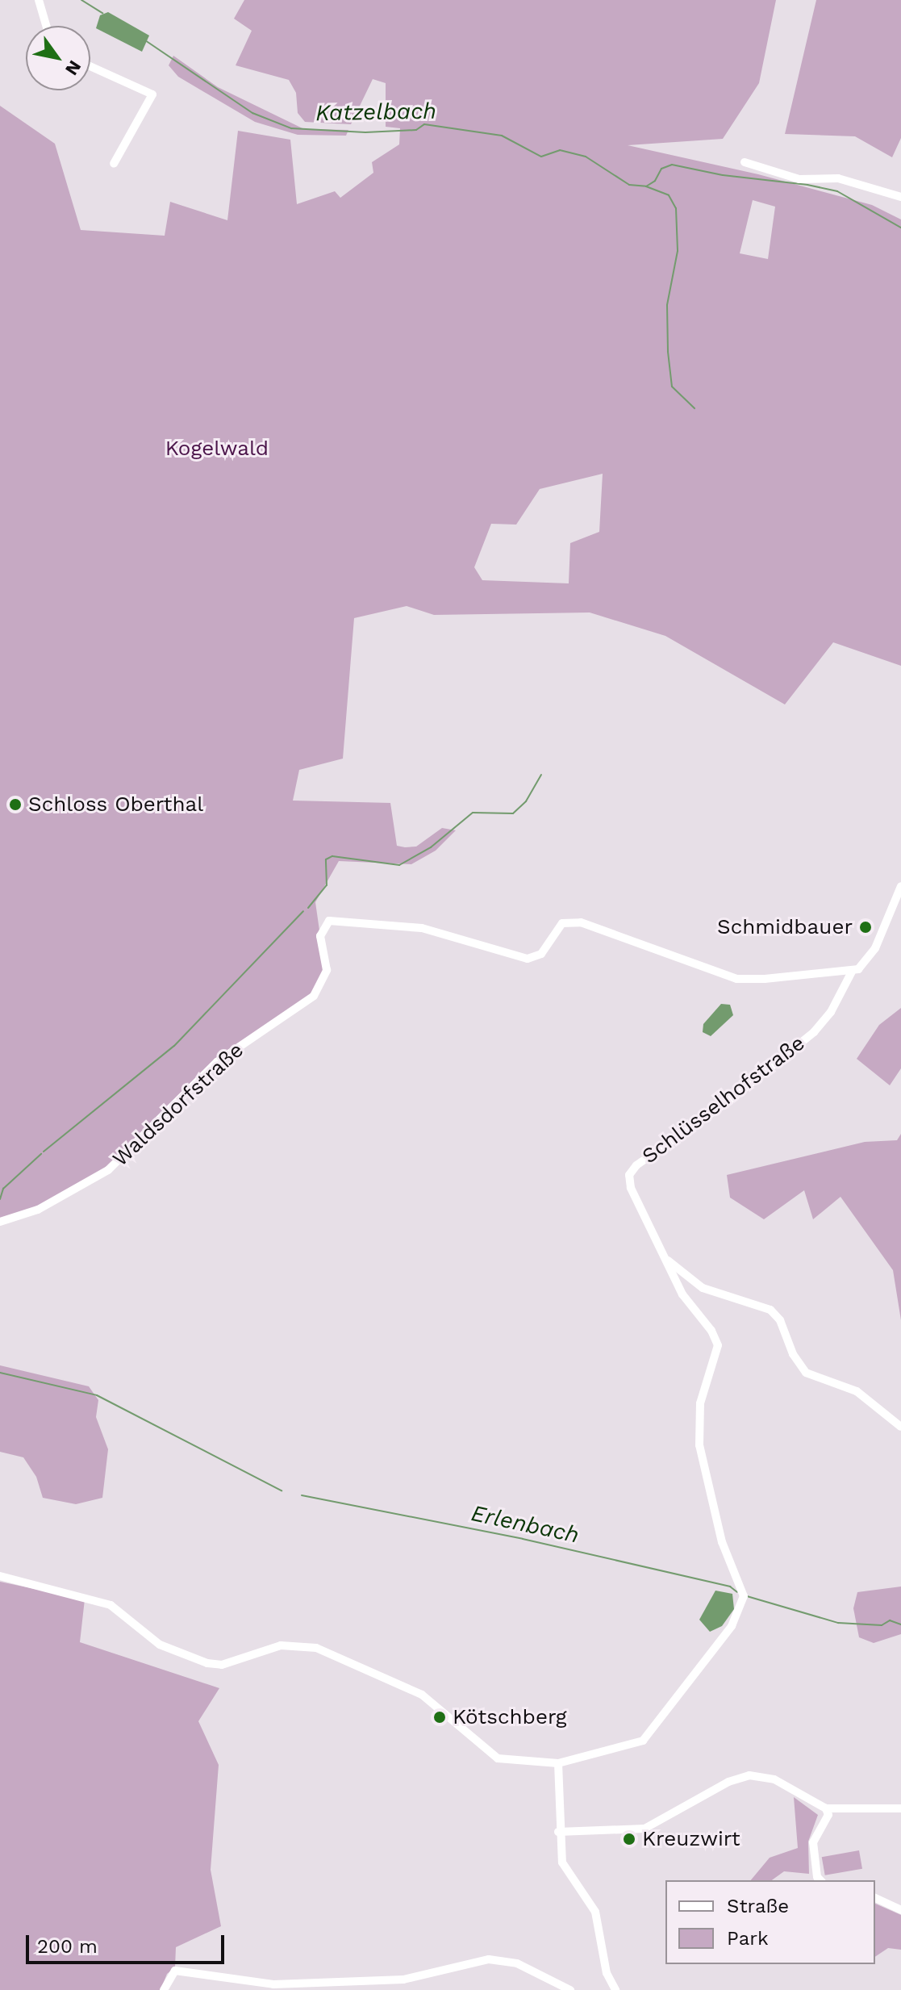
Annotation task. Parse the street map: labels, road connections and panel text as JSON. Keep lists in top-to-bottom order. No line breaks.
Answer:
{"streets":{"street":["Schlüsselhofstraße","Waldsdorfstraße"]},"crossings":[["Schlüsselhofstraße","Waldsdorfstraße"]],"water":["Katzelbach","Erlenbach"],"parks":["Kogelwald"],"places":["Schloss Oberthal","Schmidbauer","Kötschberg","Kreuzwirt"],"legend":["Straße","Park"],"scale_bar":"200 m","north":"bottom right"}
